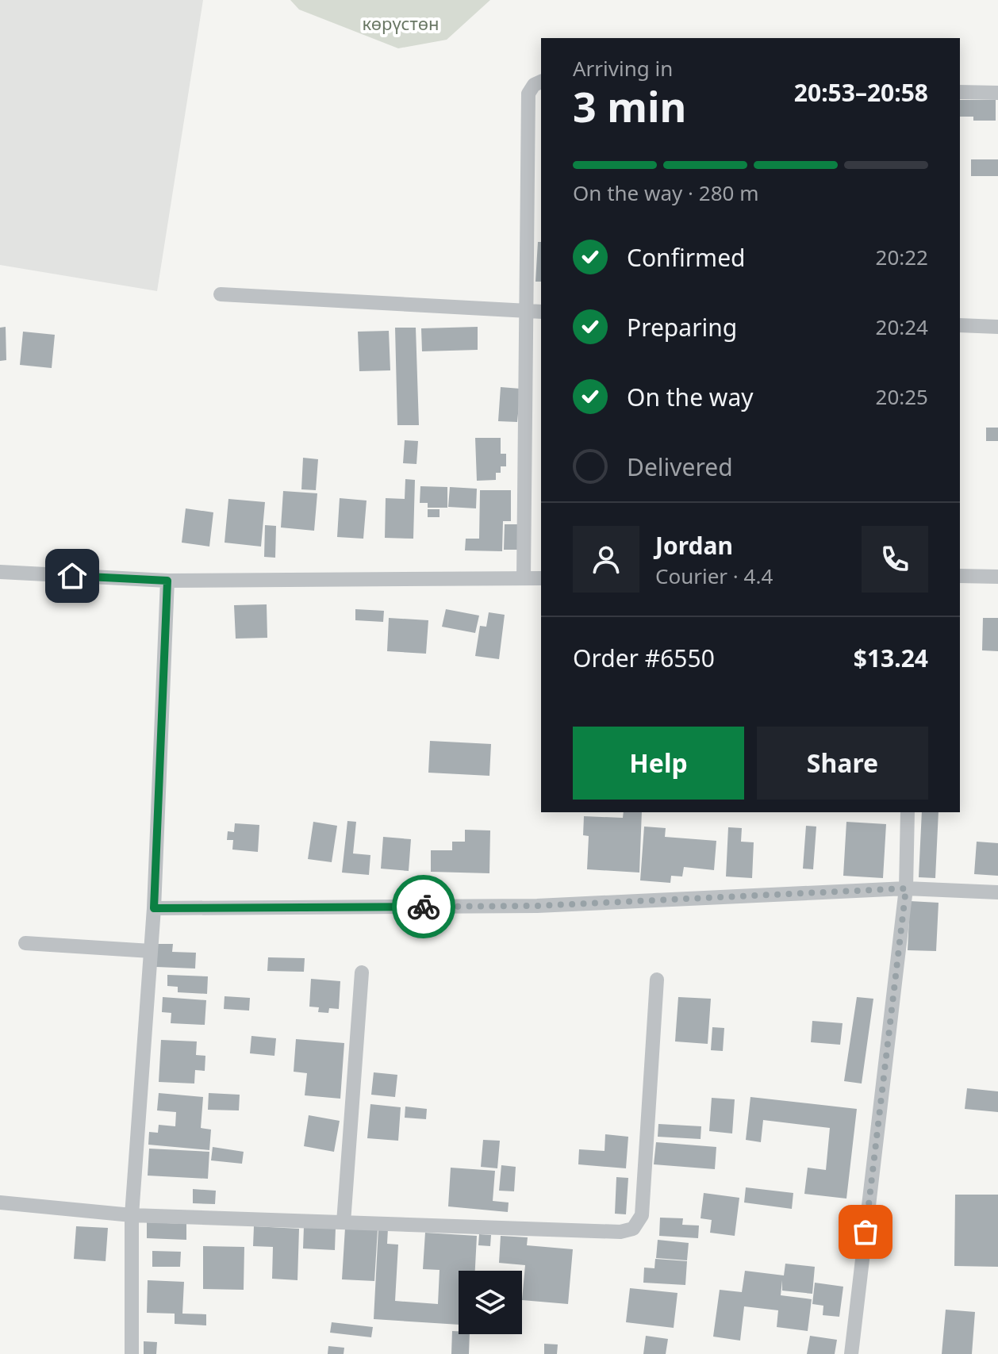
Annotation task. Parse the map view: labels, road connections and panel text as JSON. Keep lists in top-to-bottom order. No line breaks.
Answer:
{"parks":["көрүстөн"],"page":{"heading":["3 min","Arriving in","20:53–20:58"],"panel":["Jordan","Courier · 4.4","Order #6550","$13.24"],"bar":"On the way · 280 m","list":[["Confirmed","20:22"],["Preparing","20:24"],["On the way","20:25"],"Delivered"],"buttons":["Help","Share"]}}
